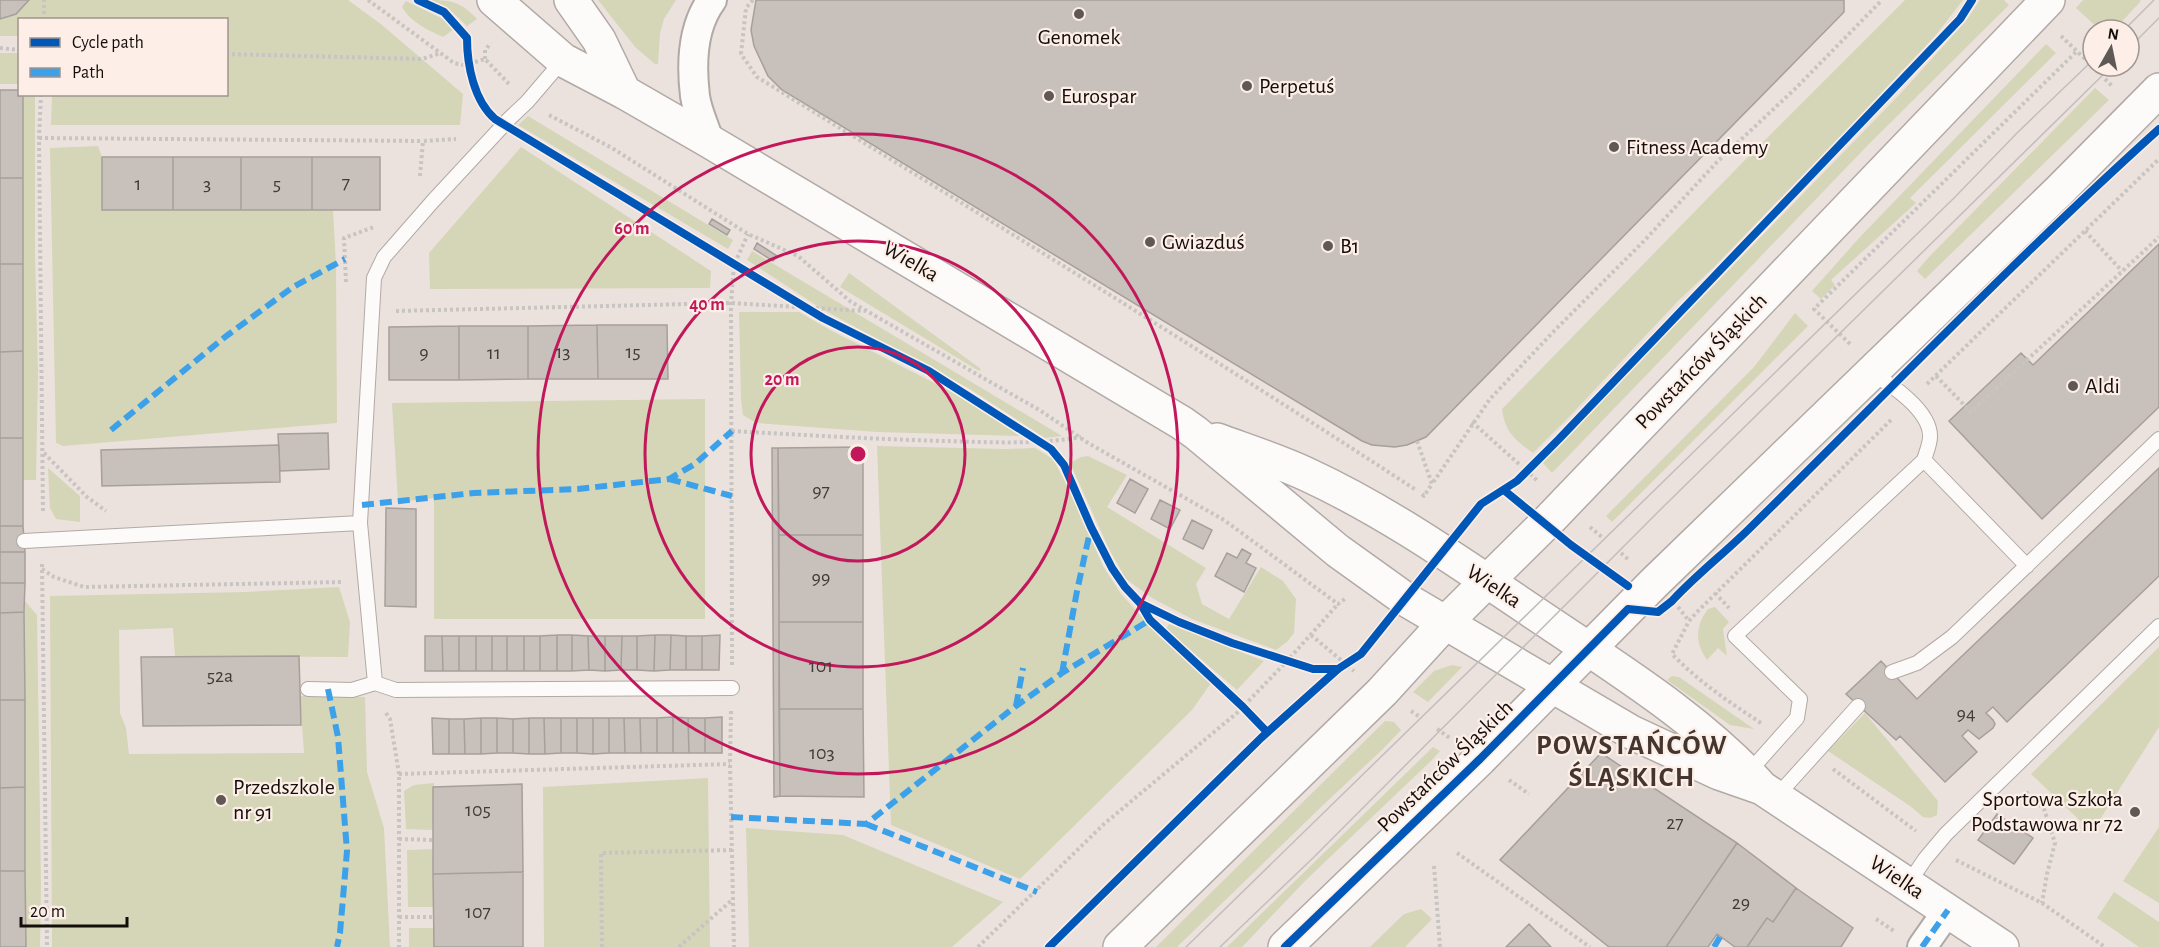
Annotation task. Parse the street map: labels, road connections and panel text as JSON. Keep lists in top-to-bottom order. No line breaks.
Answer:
{"streets":{"street":["Wielka","Powstańców Śląskich"]},"crossings":[["Wielka","Powstańców Śląskich"]],"districts":["POWSTAŃCÓW ŚLĄSKICH"],"places":["Genomek","Perpetuś","Eurospar","Fitness Academy","Gwiazduś","B1","Aldi","Przedszkole nr 91","Sportowa Szkoła Podstawowa nr 72"],"house_numbers":["7","1","3","5","13","15","9","11","97","99","101","52a","94","103","105","27","29","107"],"legend":["Cycle path","Path"],"scale_bar":"20 m","north":"top","rings":["60 m","40 m","20 m"]}
